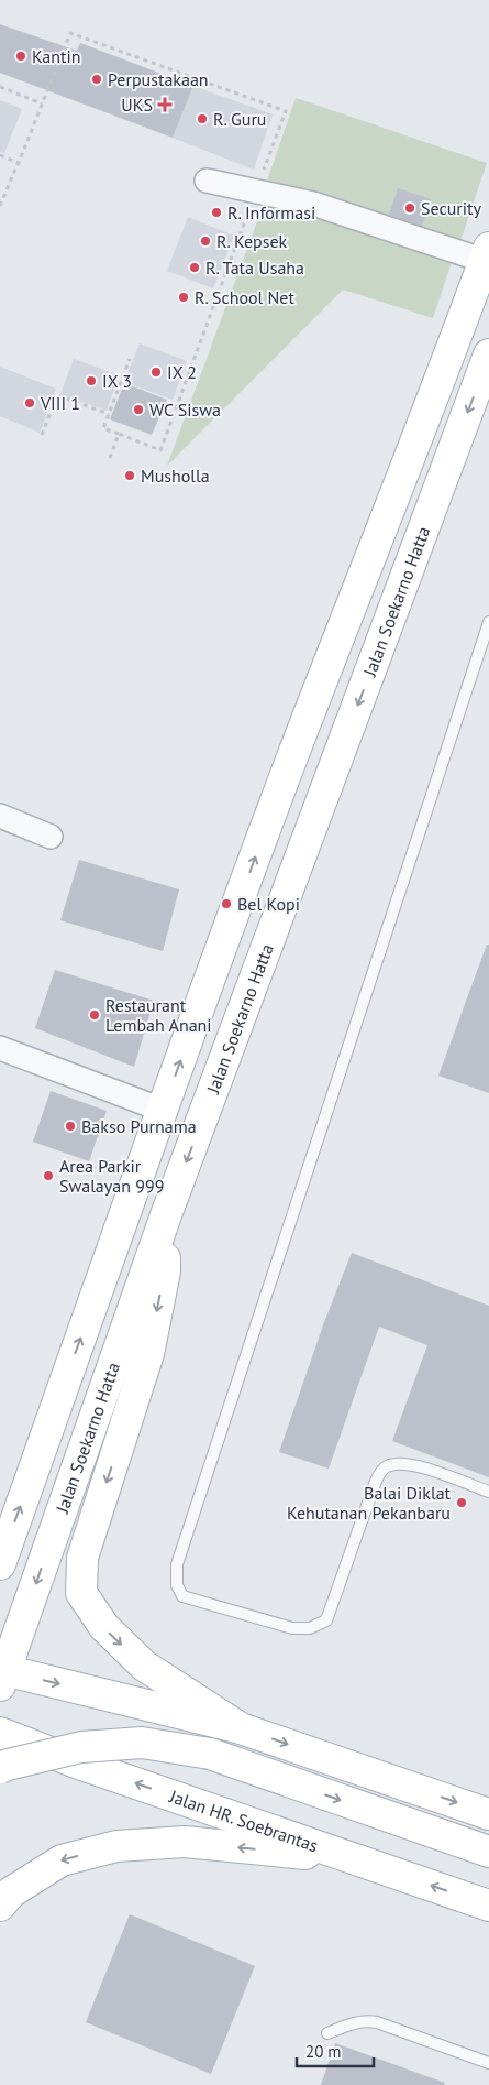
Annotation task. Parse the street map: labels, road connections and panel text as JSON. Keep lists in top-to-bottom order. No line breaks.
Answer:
{"streets":{"main road":["Jalan Soekarno Hatta","Jalan HR. Soebrantas"]},"places":{"other":["Kantin","Perpustakaan","R. Guru","Security","R. Informasi","R. Kepsek","R. Tata Usaha","R. School Net","IX 2","IX 3","VIII 1","WC Siswa","Musholla","Bel Kopi","Restaurant Lembah Anani","Bakso Purnama","Area Parkir Swalayan 999","Balai Diklat Kehutanan Pekanbaru"],"health":["UKS"]},"scale_bar":"20 m"}
